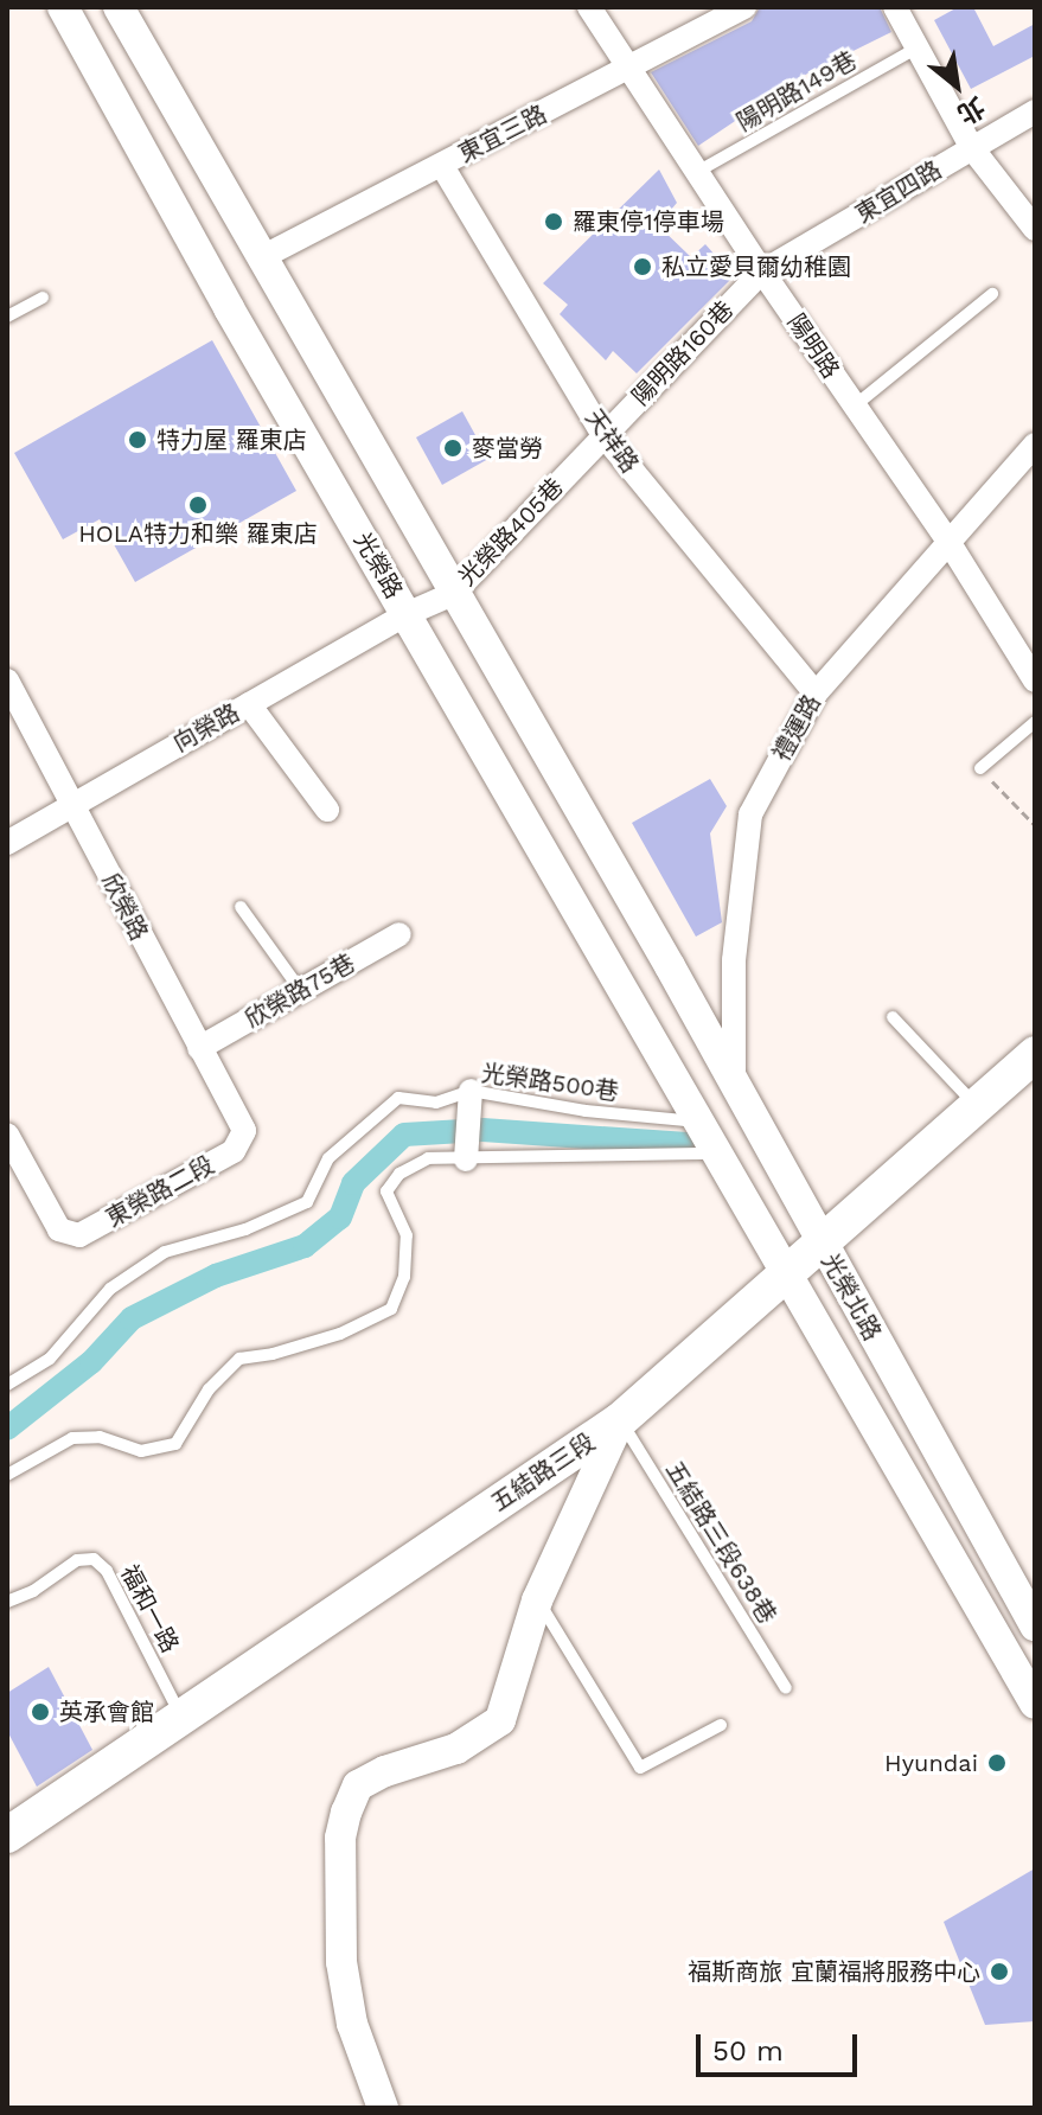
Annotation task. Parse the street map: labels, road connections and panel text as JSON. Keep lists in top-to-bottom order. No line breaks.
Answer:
{"streets":{"main road":["五結路三段"],"street":["東宜三路","東宜四路","陽明路","陽明路160巷","天祥路","光榮路405巷","光榮路","向榮路","禮運路","欣榮路","欣榮路75巷","東榮路二段","光榮北路"],"lane":["陽明路149巷","光榮路500巷","五結路三段638巷","福和一路"]},"crossings":[["陽明路149巷","陽明路"],["東宜三路","陽明路"],["東宜三路","天祥路"],["東宜四路","陽明路"],["東宜四路","陽明路160巷"],["陽明路","陽明路160巷"],["陽明路","禮運路"],["陽明路160巷","天祥路"],["陽明路160巷","光榮路405巷"],["天祥路","光榮路405巷"],["天祥路","禮運路"],["光榮路405巷","光榮路"],["光榮路405巷","向榮路"],["光榮路405巷","光榮北路"],["光榮路","向榮路"],["光榮路","光榮路500巷"],["光榮路","光榮北路"],["向榮路","欣榮路"],["禮運路","光榮北路"],["欣榮路","欣榮路75巷"],["欣榮路","東榮路二段"],["光榮路500巷","光榮北路"],["光榮北路","五結路三段"],["五結路三段","五結路三段638巷"],["五結路三段","福和一路"]],"places":["羅東停1停車場","私立愛貝爾幼稚園","特力屋 羅東店","麥當勞","HOLA特力和樂 羅東店","英承會館","Hyundai","福斯商旅 宜蘭福將服務中心"],"scale_bar":"50 m","north":"bottom right"}
